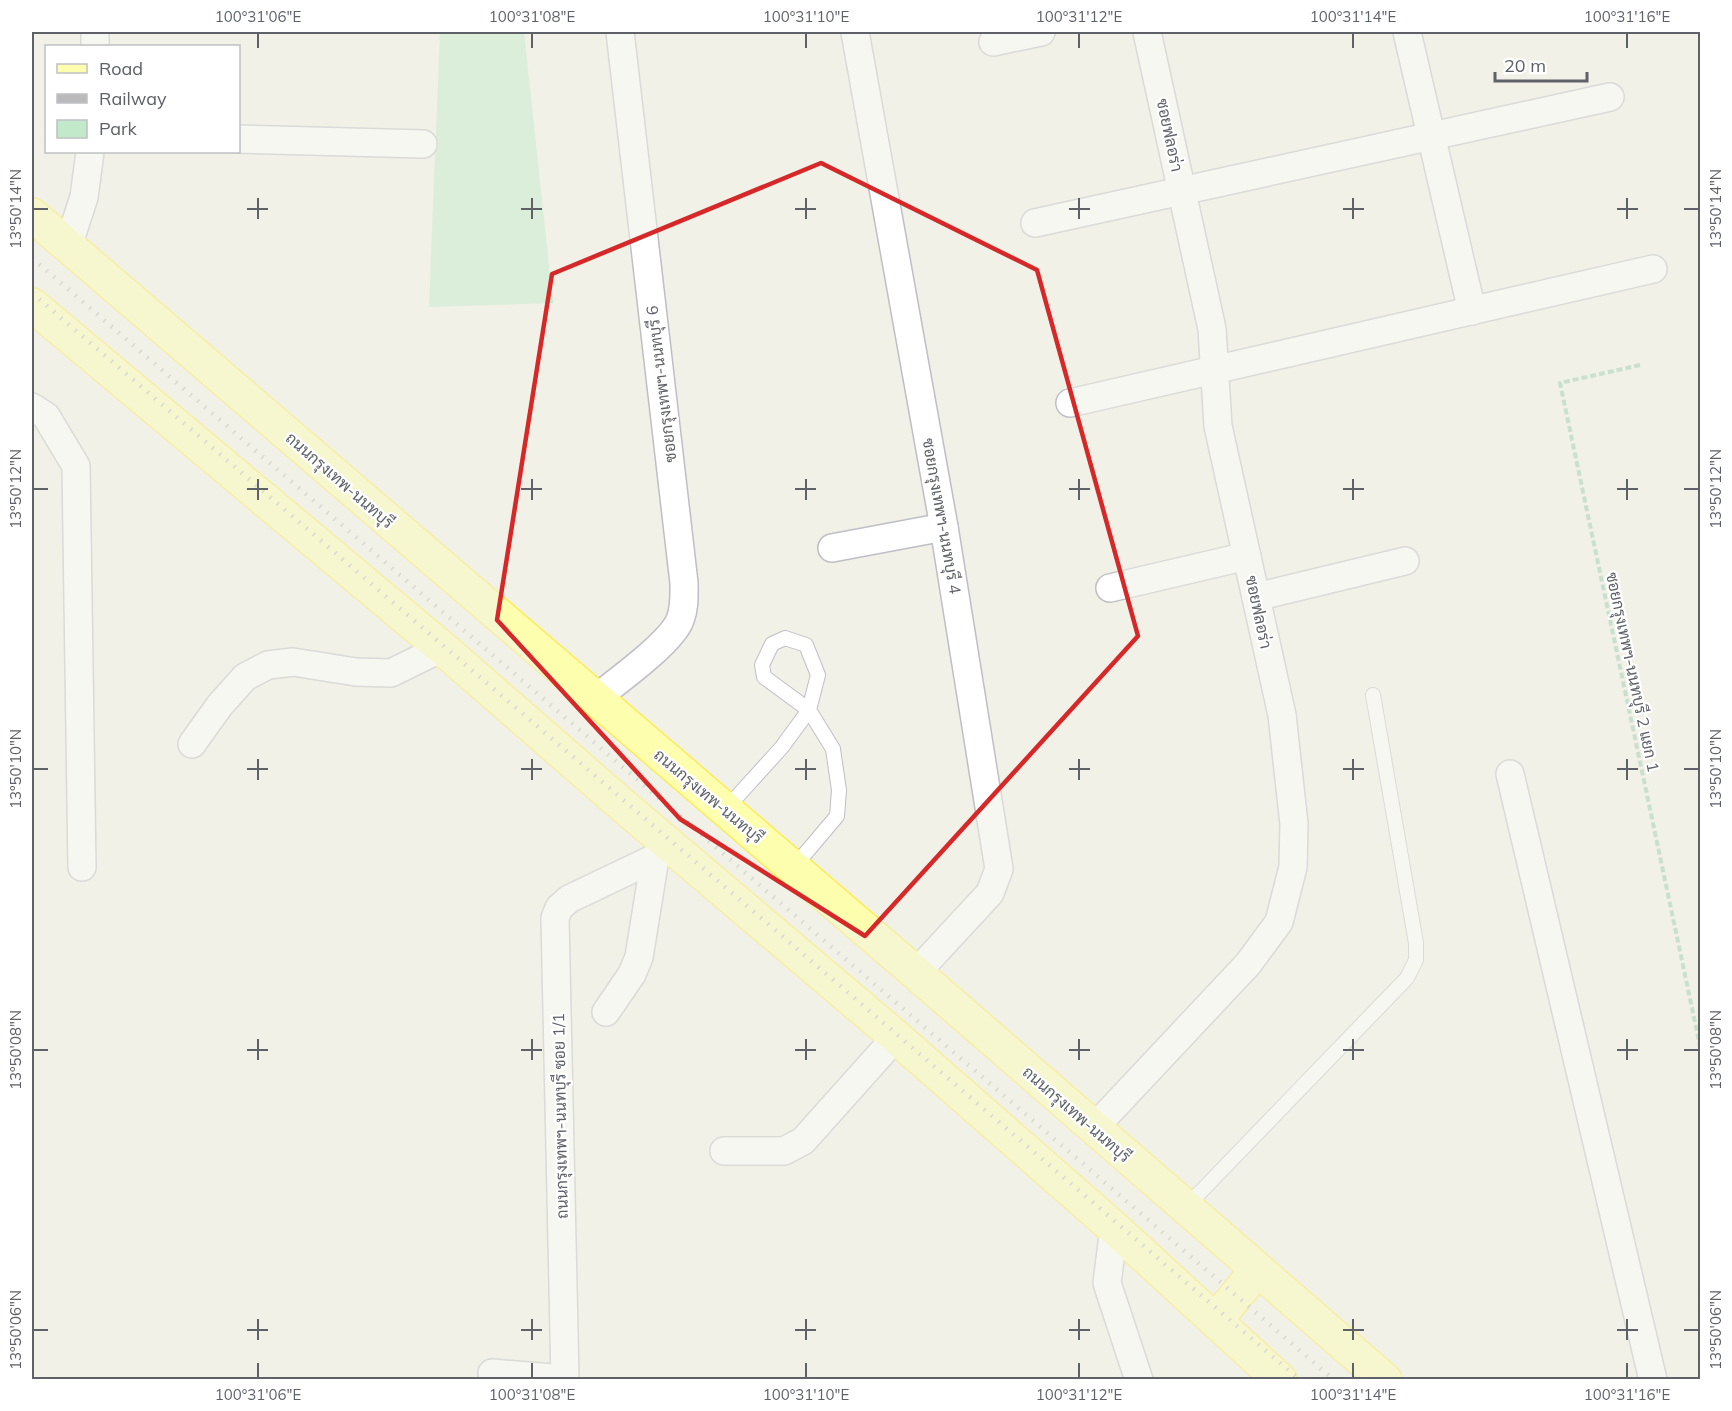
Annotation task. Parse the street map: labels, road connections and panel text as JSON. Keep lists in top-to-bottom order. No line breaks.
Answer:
{"streets":{"main road":["ถนนกรุงเทพ-นนทบุรี"],"street":["ซอยฟลอร่า","ซอยกรุงเทพฯ-นนทบุรี 6","ซอยกรุงเทพฯ-นนทบุรี 4","ถนนกรุงเทพฯ-นนทบุรี ซอย 1/1"],"path":["ซอยกรุงเทพฯ-นนทบุรี 2 แยก 1"]},"crossings":[["ซอยฟลอร่า","ถนนกรุงเทพ-นนทบุรี"],["ซอยกรุงเทพฯ-นนทบุรี 6","ถนนกรุงเทพ-นนทบุรี"],["ถนนกรุงเทพ-นนทบุรี","ซอยกรุงเทพฯ-นนทบุรี 4"]],"legend":["Road","Railway","Park"],"scale_bar":"20 m","coordinates":["100°31'06\"E","100°31'08\"E","100°31'10\"E","100°31'12\"E","100°31'14\"E","100°31'16\"E","13°50'14\"N","13°50'12\"N","13°50'10\"N","13°50'08\"N","13°50'06\"N"]}
